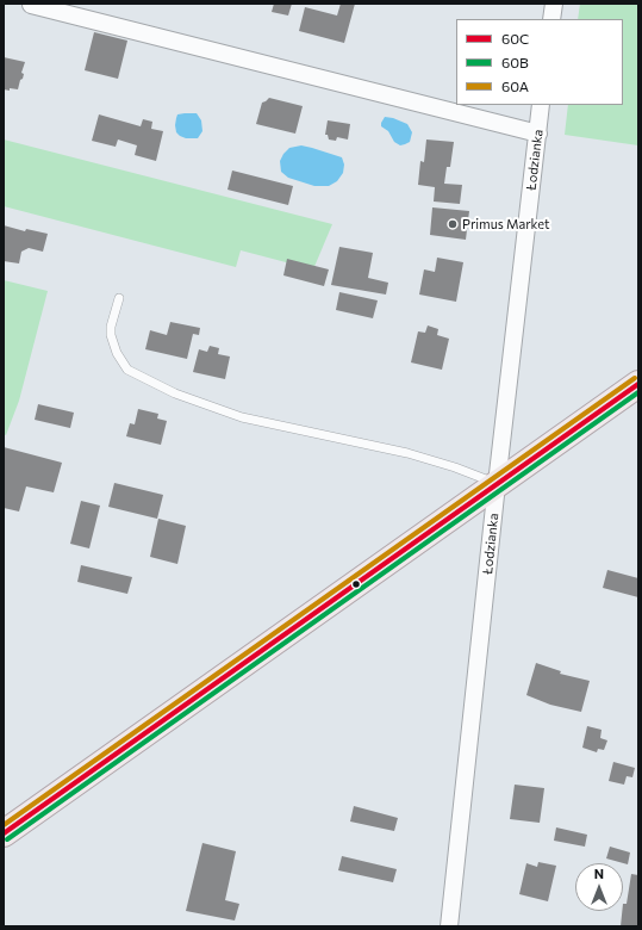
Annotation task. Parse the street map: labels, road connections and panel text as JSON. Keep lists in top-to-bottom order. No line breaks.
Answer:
{"streets":{"street":["Łodzianka"]},"places":["Primus Market"],"lines":["transit line 60A","transit line 60C","transit line 60B"],"legend":["60C","60B","60A"],"north":"top"}
